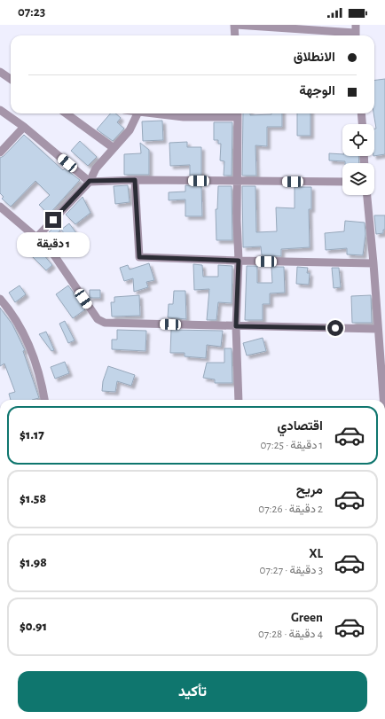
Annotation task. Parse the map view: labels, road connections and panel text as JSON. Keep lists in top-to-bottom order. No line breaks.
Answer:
{"page":{"status":"07:23","banner":["الانطلاق","الوجهة"],"bubble":"1 دقيقة","list":[{"name":"اقتصادي","note":"1 دقيقة · 07:25","value":"$1.17"},{"name":"مريح","note":"2 دقيقة · 07:26","value":"$1.58"},{"name":"XL","note":"3 دقيقة · 07:27","value":"$1.98"},{"name":"Green","note":"4 دقيقة · 07:28","value":"$0.91"}],"buttons":"تأكيد"}}
